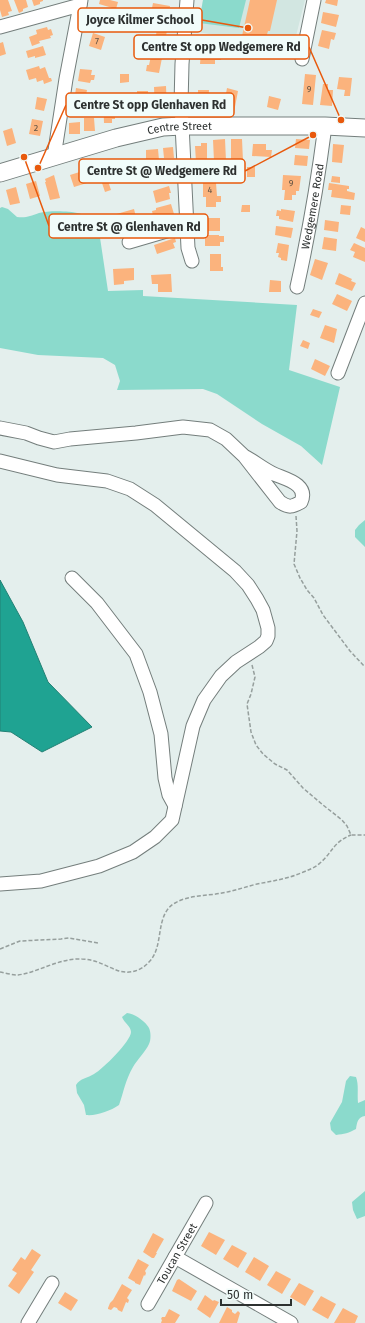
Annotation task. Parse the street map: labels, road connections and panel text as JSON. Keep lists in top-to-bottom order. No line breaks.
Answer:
{"streets":{"main road":["Centre Street"],"street":["Wedgemere Road","Toucan Street"]},"crossings":[["Centre Street","Wedgemere Road"]],"places":["Joyce Kilmer School","Centre St opp Wedgemere Rd","Centre St @ Wedgemere Rd","Centre St @ Glenhaven Rd","Centre St opp Glenhaven Rd"],"house_numbers":["7","9","2","9","4"],"scale_bar":"50 m"}
